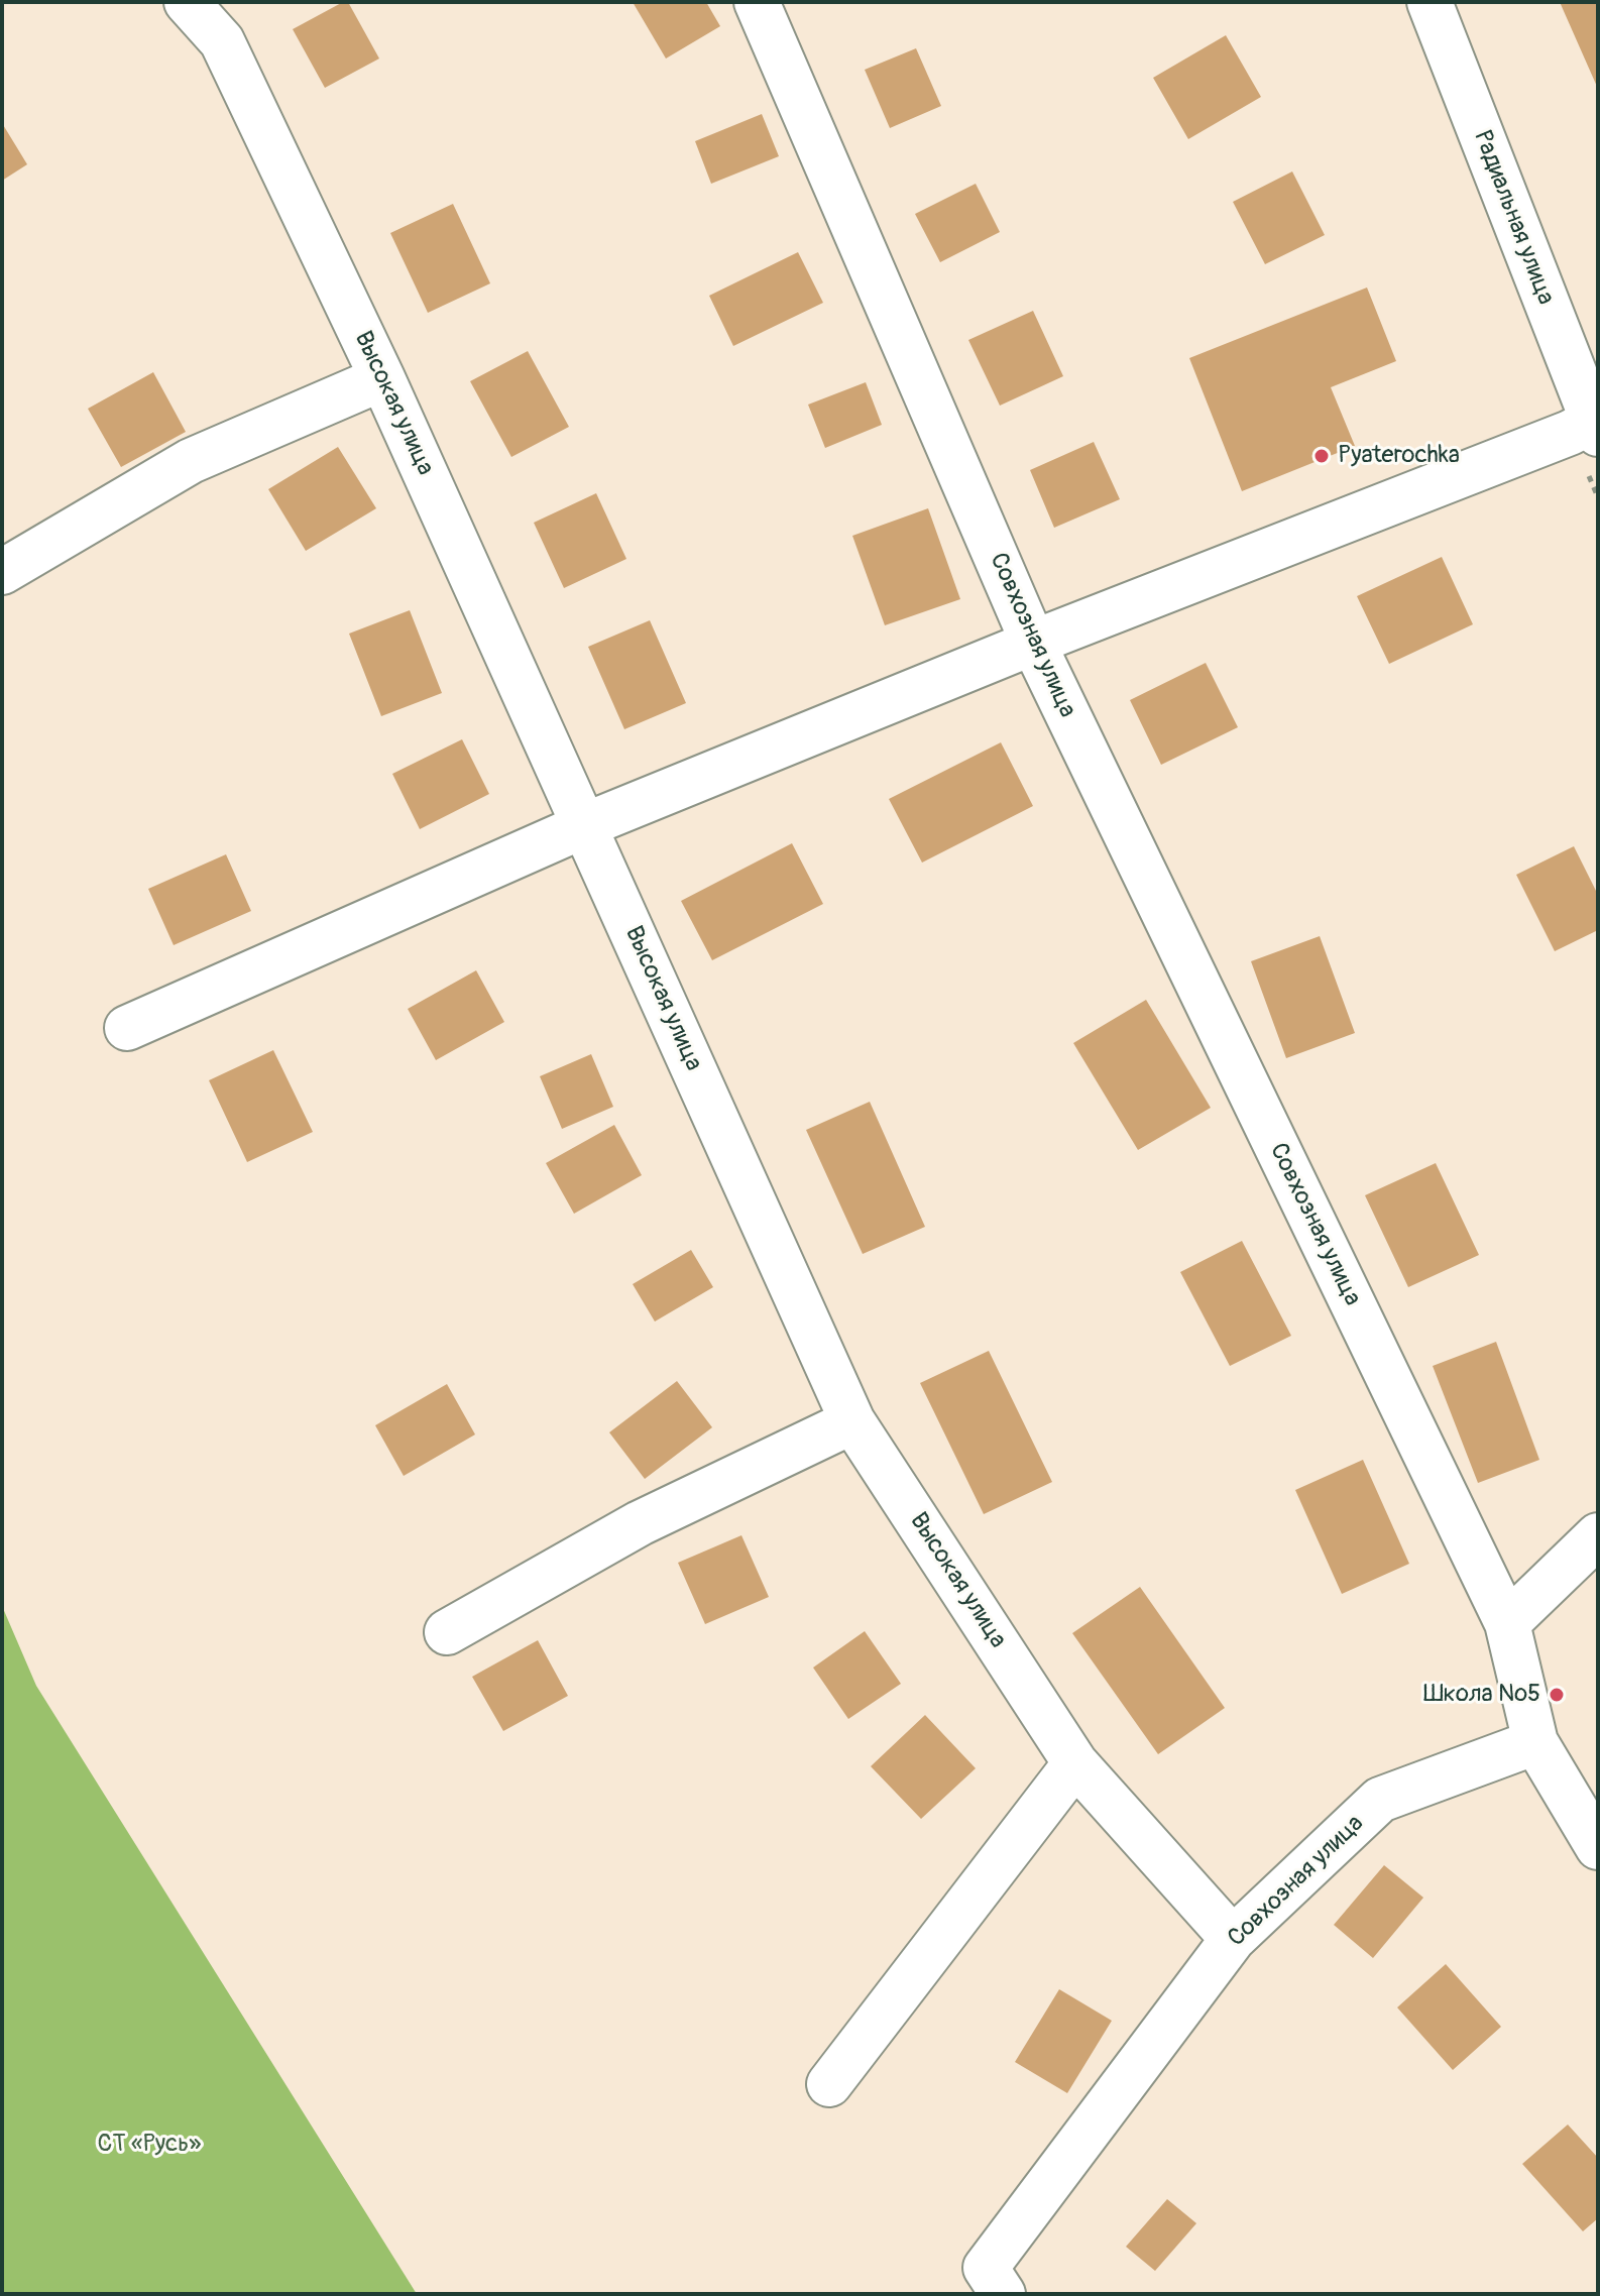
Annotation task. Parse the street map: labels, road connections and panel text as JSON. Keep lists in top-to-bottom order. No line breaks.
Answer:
{"streets":{"street":["Радиальная улица","Высокая улица","Совхозная улица"]},"crossings":[["Высокая улица","Совхозная улица"]],"parks":["СТ «Русь»"],"places":["Pyaterochka","Школа №5"]}
